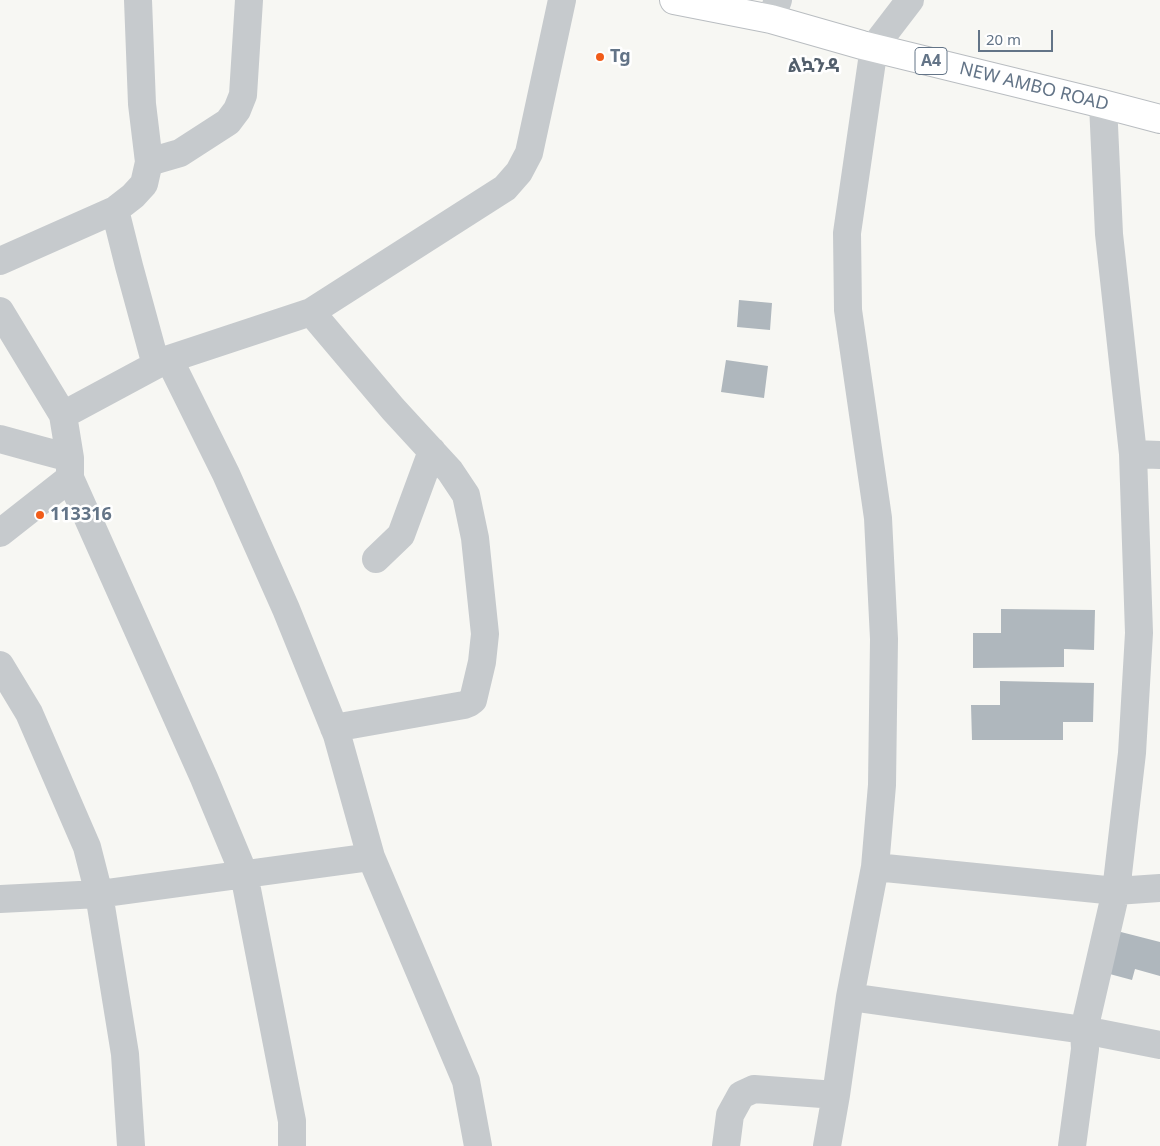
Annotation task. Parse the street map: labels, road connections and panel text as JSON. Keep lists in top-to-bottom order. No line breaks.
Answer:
{"streets":{"main road":["A4","NEW AMBO ROAD"]},"districts":["ልኳንዳ"],"places":["Tg","113316"],"scale_bar":"20 m"}
